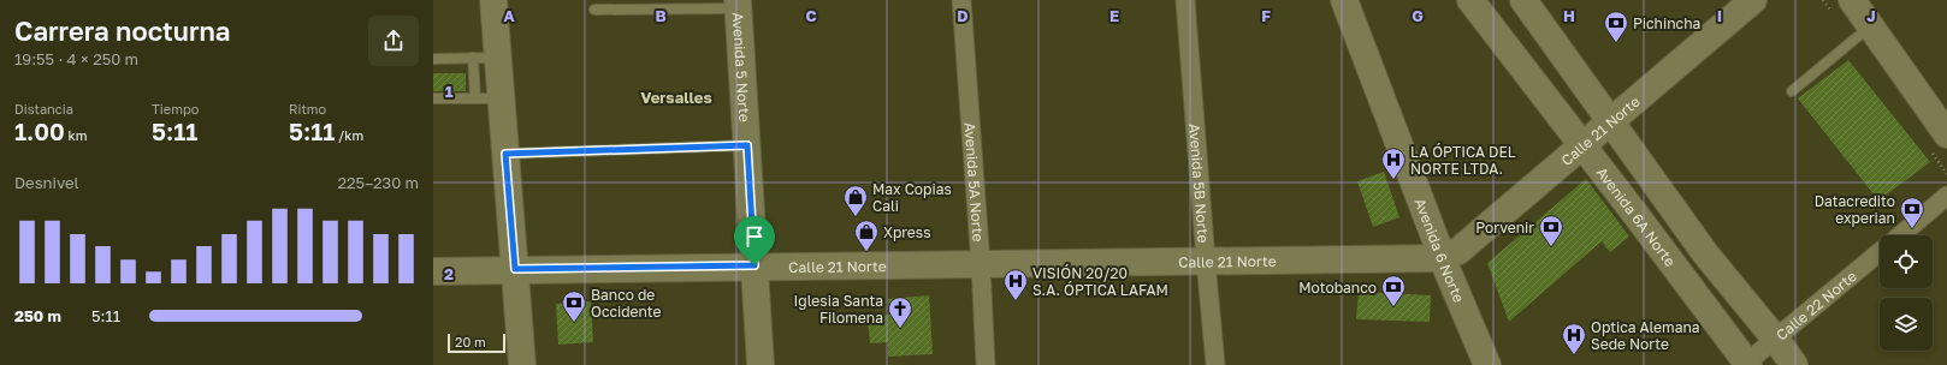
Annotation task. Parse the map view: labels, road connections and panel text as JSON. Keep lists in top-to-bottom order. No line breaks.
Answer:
{"streets":{"main road":["Avenida 5 Norte","Calle 21 Norte","Avenida 6A Norte","Avenida 6 Norte"],"street":["Avenida 5A Norte","Avenida 5B Norte","Calle 22 Norte"]},"crossings":[["Avenida 5 Norte","Calle 21 Norte"],["Calle 21 Norte","Avenida 5A Norte"],["Calle 21 Norte","Avenida 5B Norte"],["Calle 21 Norte","Avenida 6A Norte"],["Calle 21 Norte","Avenida 6 Norte"],["Avenida 6A Norte","Calle 22 Norte"]],"districts":["Versalles"],"places":{"bank":["Pichincha","Datacredito experian","Porvenir","Motobanco","Banco de Occidente"],"hospital":["LA ÓPTICA DEL NORTE LTDA.","VISIÓN 20/20 S.A. ÓPTICA LAFAM","Optica Alemana Sede Norte"],"shop":["Max Copias Cali","Xpress"],"church":["Iglesia Santa Filomena"]},"scale_bar":"20 m","page":{"heading":["Carrera nocturna","19:55 · 4 × 250 m"],"stats":[["Distancia","1.00 km"],["Tiempo","5:11"],["Ritmo","5:11 /km"]],"chart":["Desnivel","225–230 m"],"list":[{"name":"250 m","note":"5:11"}],"scale":"20 m"},"grid":{"columns":["A","B","C","D","E","F","G","H","I","J"],"rows":["1","2"]}}
